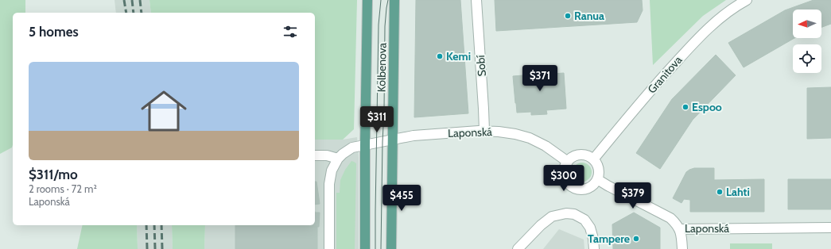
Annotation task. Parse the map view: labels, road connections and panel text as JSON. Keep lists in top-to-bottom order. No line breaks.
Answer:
{"streets":{"main road":["Kolbenova"],"street":["Sobí","Granitova","Laponská"]},"crossings":[["Sobí","Laponská"],["Kolbenova","Laponská"],["Granitova","Laponská"]],"places":["Ranua","Kemi","Espoo","Lahti","Tampere"],"north":"left","page":{"heading":"5 homes","list":[{"name":"$311/mo","note":"2 rooms · 72 m² · Laponská"}],"price":["$371","$311","$300","$379","$455"]}}
